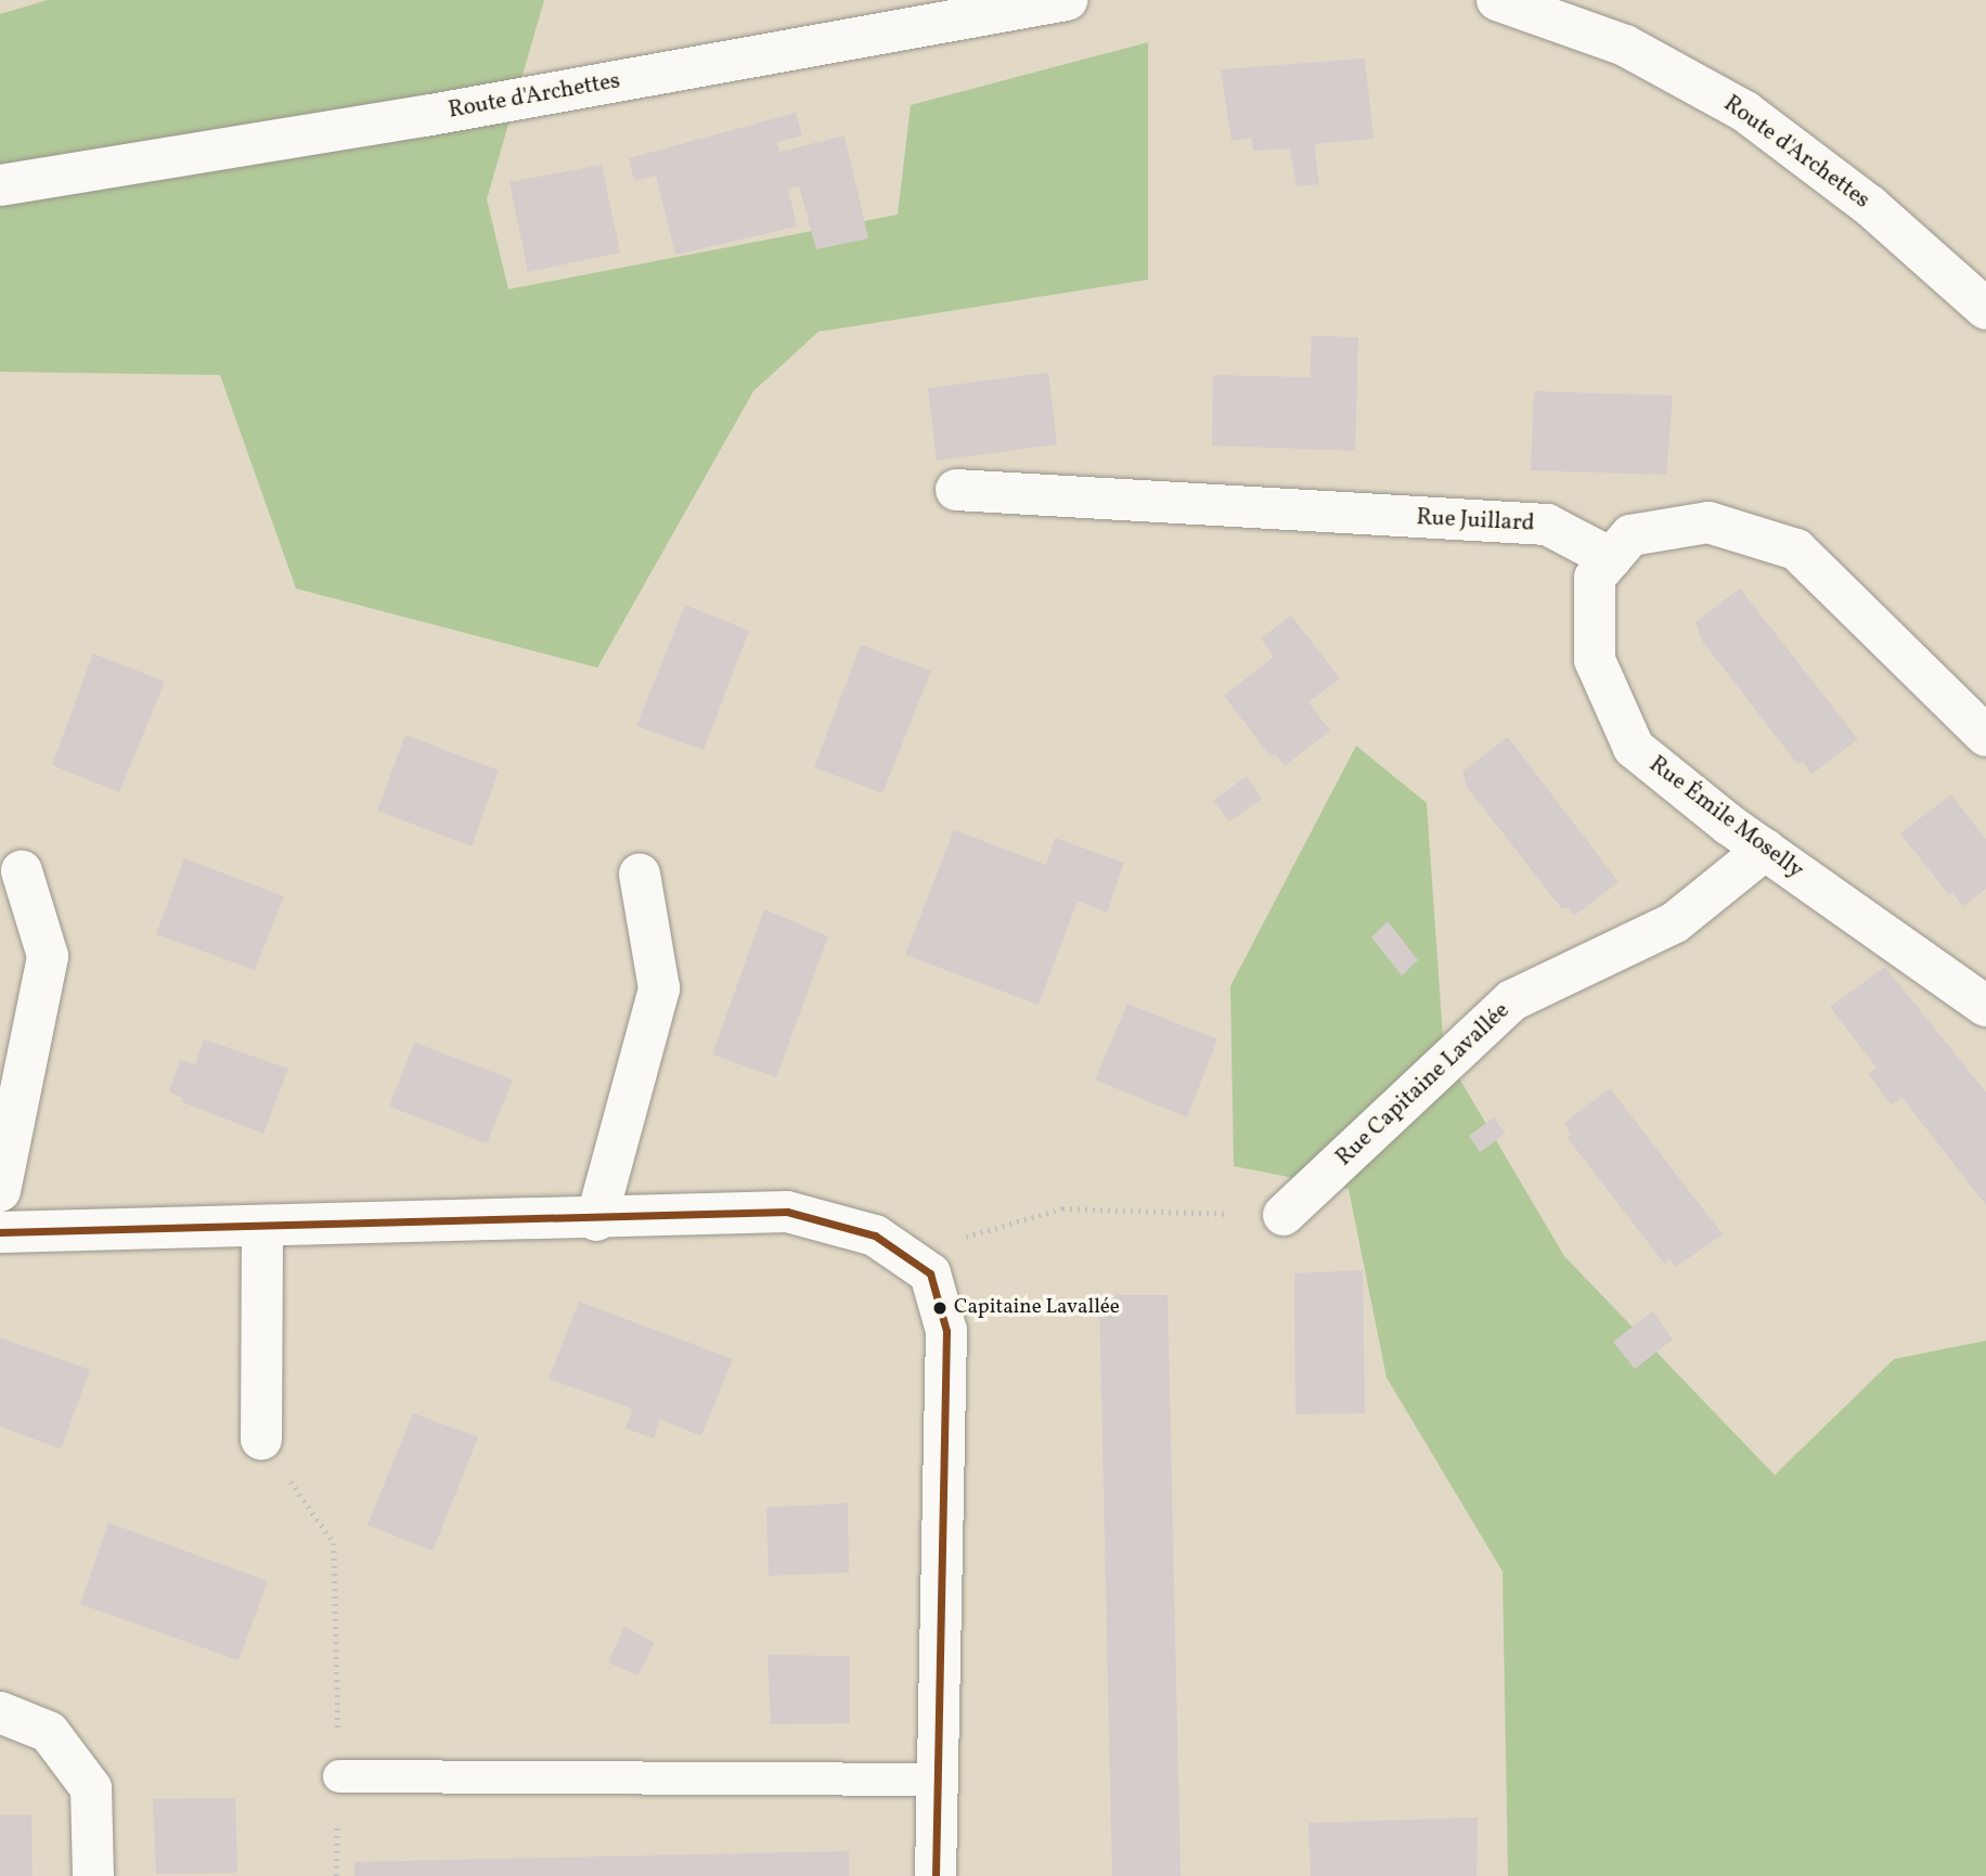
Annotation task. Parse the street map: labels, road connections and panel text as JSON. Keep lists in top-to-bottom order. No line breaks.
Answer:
{"streets":{"street":["Route d'Archettes","Rue Juillard","Rue Émile Moselly","Rue Capitaine Lavallée"]},"crossings":[["Rue Juillard","Rue Émile Moselly"],["Rue Émile Moselly","Rue Capitaine Lavallée"]],"places":["Capitaine Lavallée"]}
